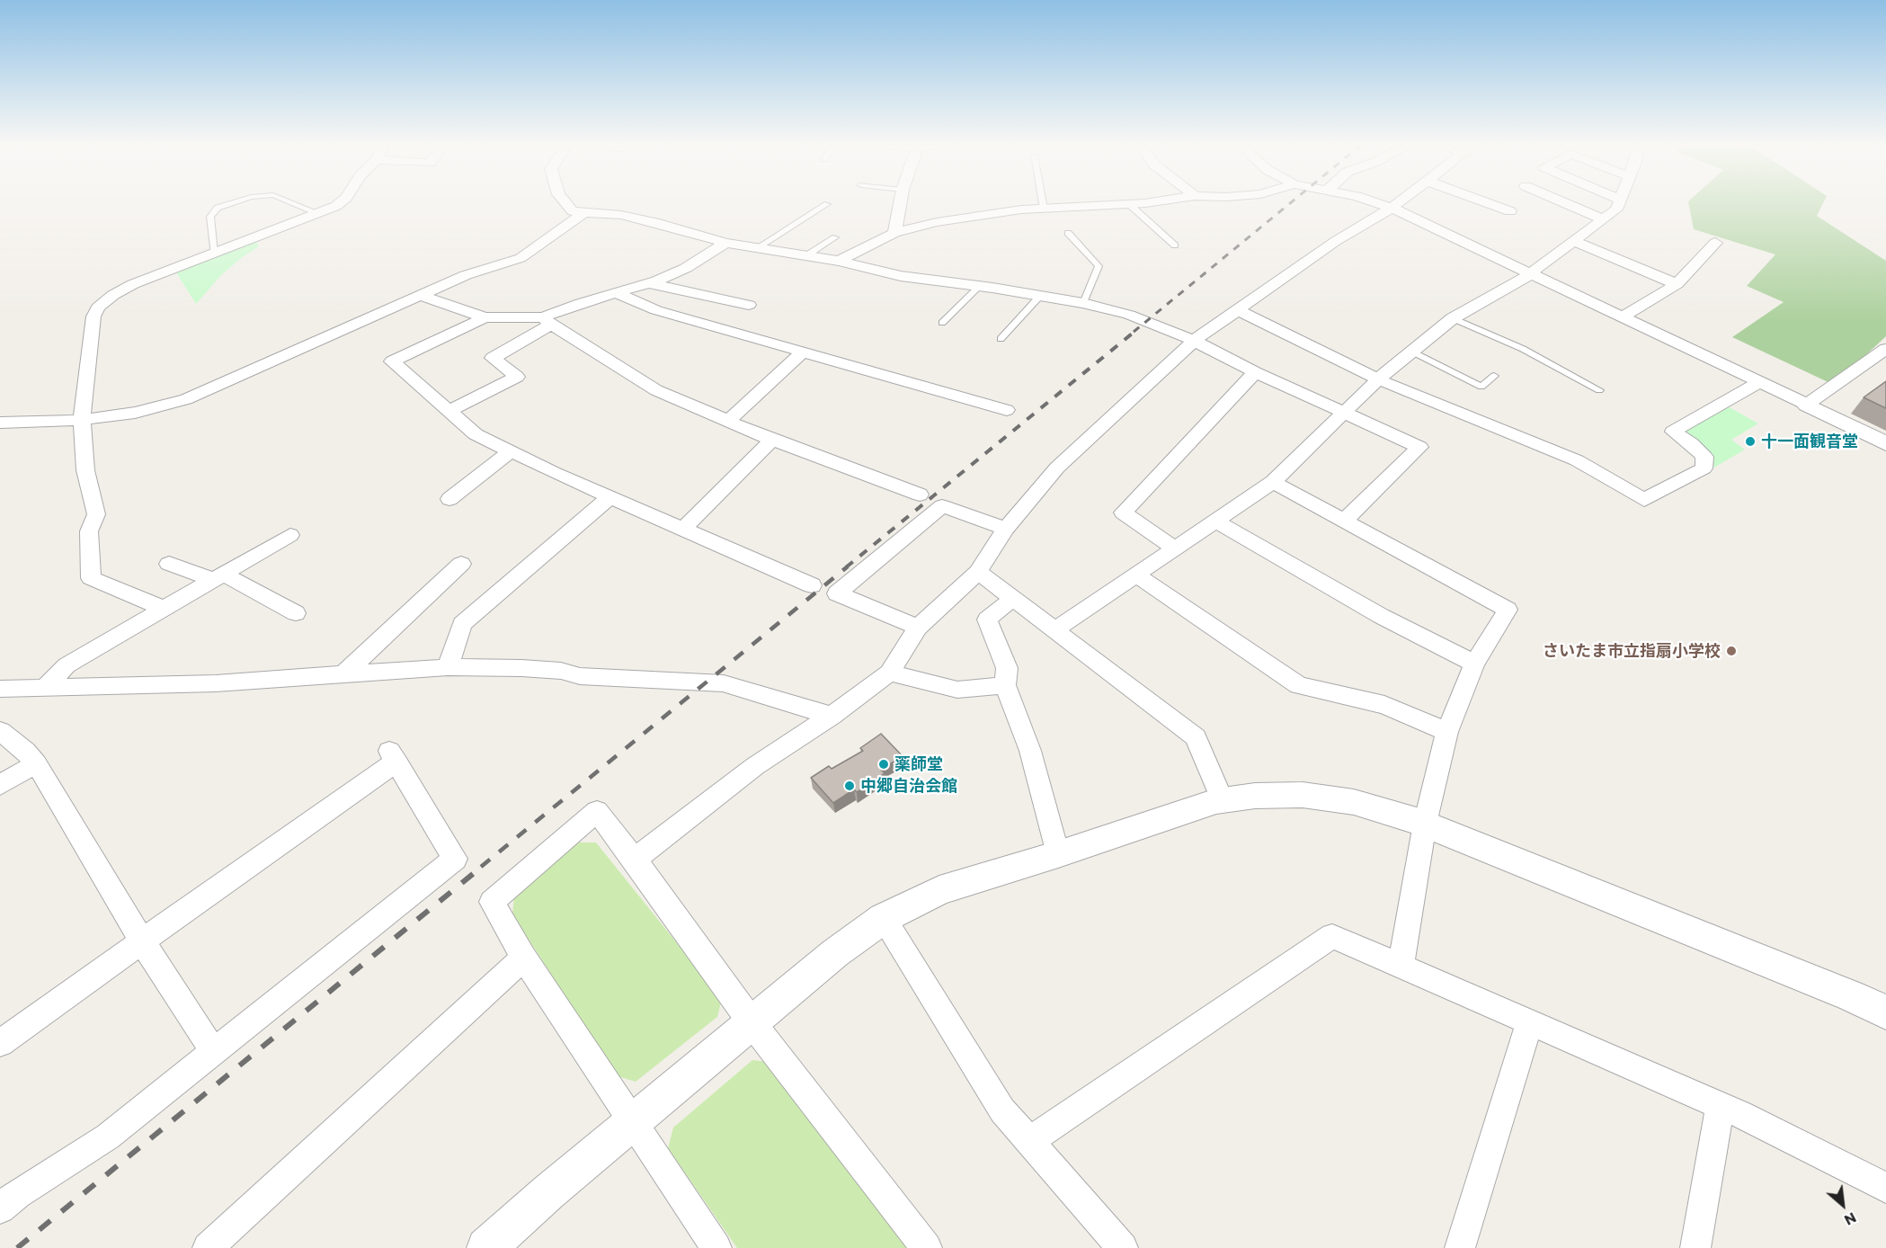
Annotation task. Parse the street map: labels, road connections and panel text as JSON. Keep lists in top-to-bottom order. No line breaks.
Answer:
{"places":["十一面観音堂","さいたま市立指扇小学校","薬師堂","中郷自治会館"],"north":"bottom right"}
